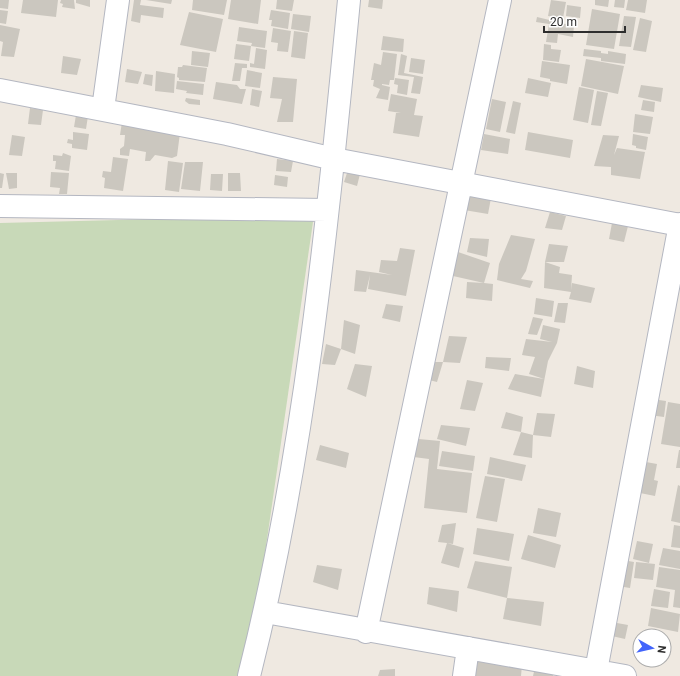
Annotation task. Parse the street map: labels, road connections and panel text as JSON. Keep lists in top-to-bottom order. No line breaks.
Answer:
{"scale_bar":"20 m","north":"right"}
